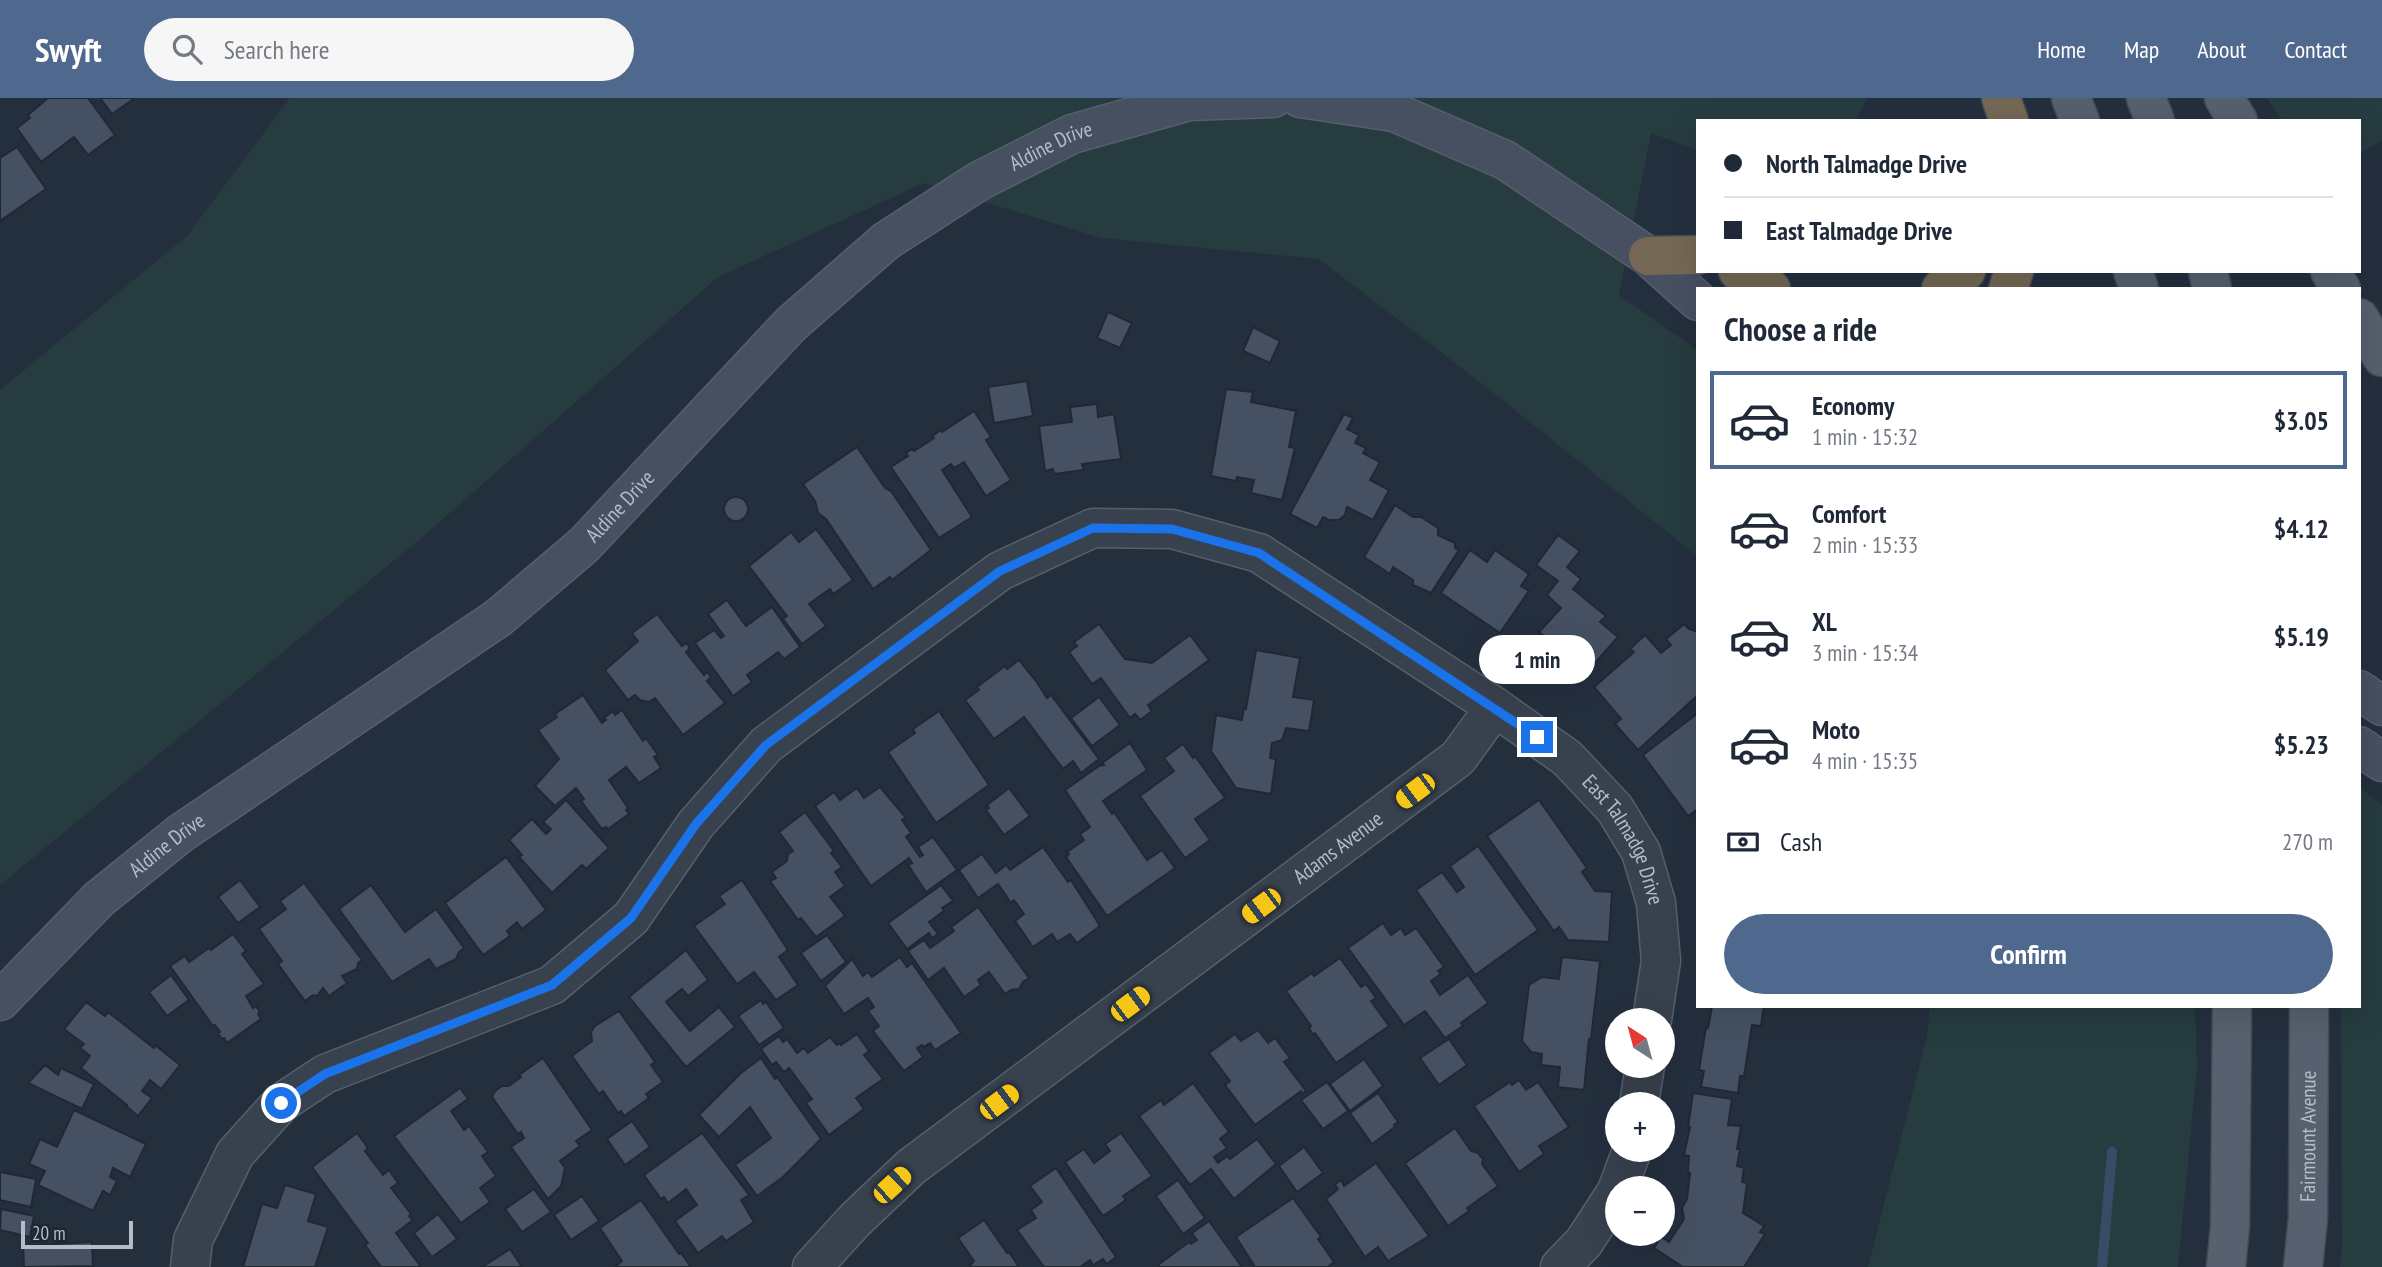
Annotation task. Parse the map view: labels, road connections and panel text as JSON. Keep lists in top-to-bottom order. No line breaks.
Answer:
{"streets":{"main road":["Aldine Drive","Fairmount Avenue"],"street":["East Talmadge Drive","Adams Avenue"]},"crossings":[["East Talmadge Drive","Adams Avenue"]],"scale_bar":"20 m","north":"top left","page":{"header":"Swyft","search":"Search here","nav":["Home","Map","About","Contact"],"banner":["North Talmadge Drive","East Talmadge Drive"],"heading":"Choose a ride","list":[{"name":"Economy","note":"1 min · 15:32","value":"$3.05"},{"name":"Comfort","note":"2 min · 15:33","value":"$4.12"},{"name":"XL","note":"3 min · 15:34","value":"$5.19"},{"name":"Moto","note":"4 min · 15:35","value":"$5.23"}],"bubble":"1 min","pay":["Cash","270 m"],"buttons":"Confirm","map_buttons":["+","−"],"scale":"20 m"}}
